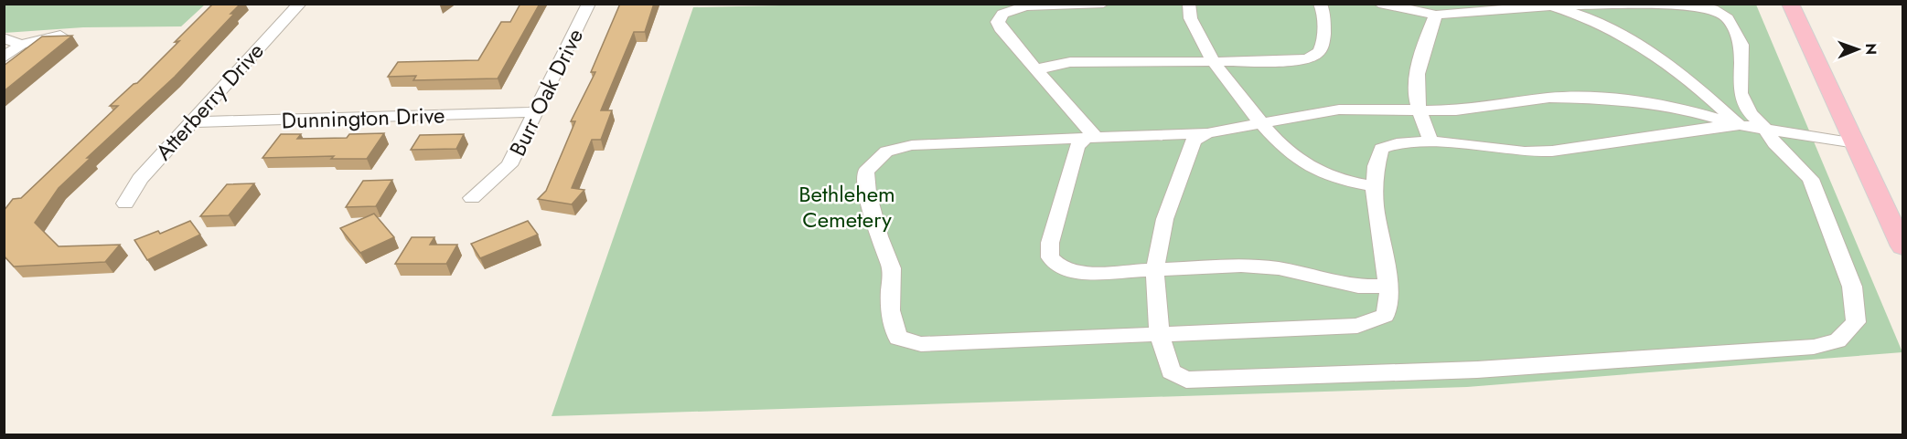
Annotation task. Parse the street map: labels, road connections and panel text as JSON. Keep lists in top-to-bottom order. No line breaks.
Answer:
{"streets":{"street":["Burr Oak Drive","Atterberry Drive","Dunnington Drive"]},"crossings":[["Burr Oak Drive","Dunnington Drive"],["Atterberry Drive","Dunnington Drive"]],"parks":["Bethlehem Cemetery"],"north":"right"}
